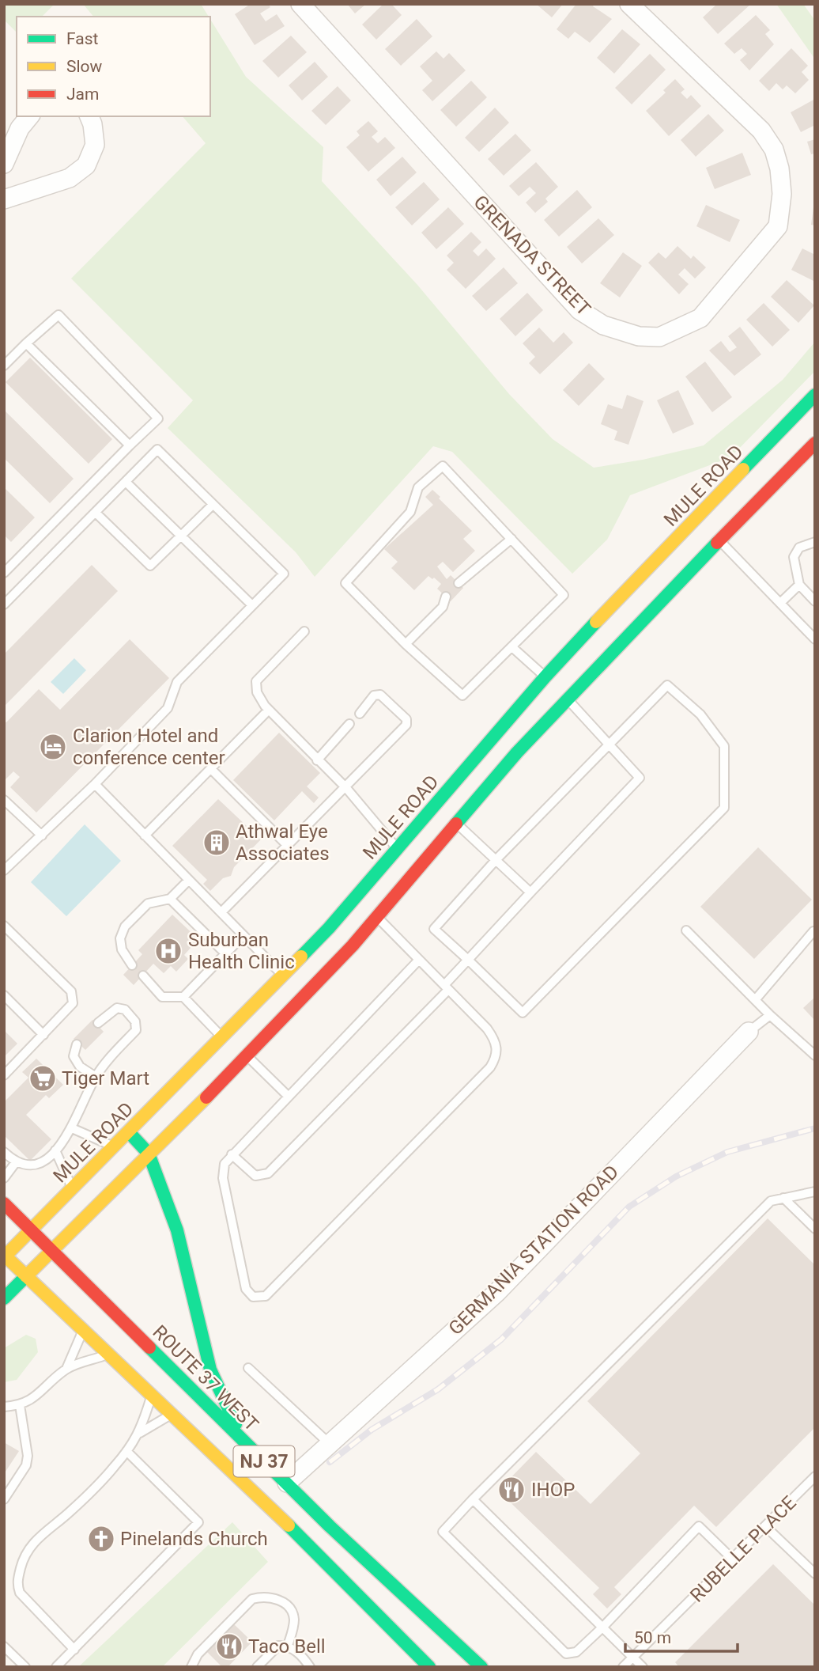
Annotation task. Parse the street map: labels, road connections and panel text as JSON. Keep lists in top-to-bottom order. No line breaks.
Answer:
{"streets":{"main road":["MULE ROAD","ROUTE 37 WEST","NJ 37"],"street":["GRENADA STREET","GERMANIA STATION ROAD"],"lane":["RUBELLE PLACE"]},"crossings":[["MULE ROAD","ROUTE 37 WEST"],["MULE ROAD","NJ 37"],["GERMANIA STATION ROAD","ROUTE 37 WEST"]],"places":{"hotel":["Clarion Hotel and conference center"],"building":["Athwal Eye Associates"],"hospital":["Suburban Health Clinic"],"supermarket":["Tiger Mart"],"restaurant":["IHOP","Taco Bell"],"church":["Pinelands Church"]},"legend":["Fast","Slow","Jam"],"scale_bar":"50 m"}
